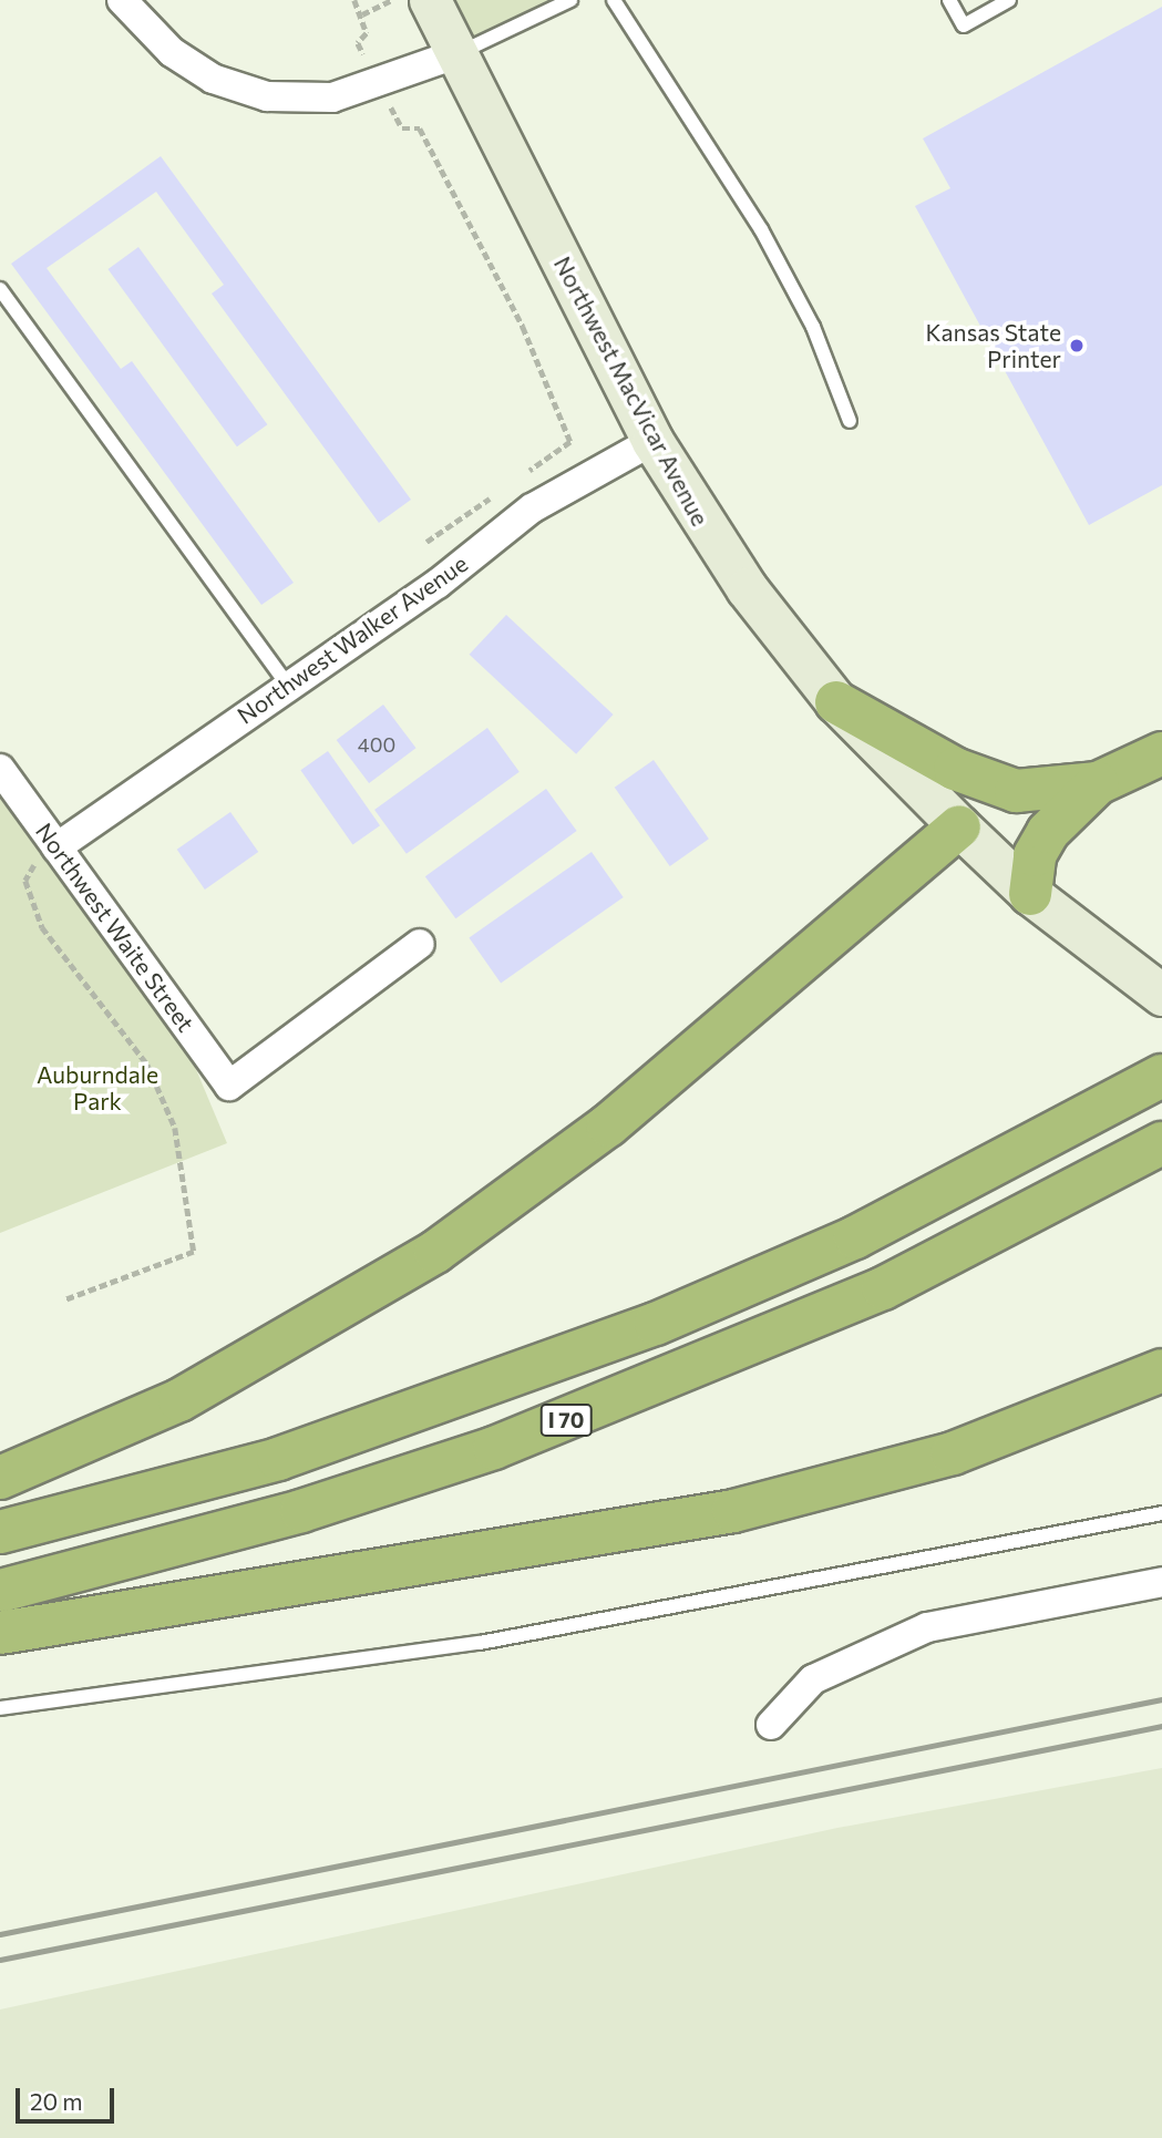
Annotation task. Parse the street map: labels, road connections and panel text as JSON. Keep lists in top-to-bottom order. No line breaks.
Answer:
{"streets":{"highway":["I 70"],"main road":["Northwest MacVicar Avenue"],"street":["Northwest Walker Avenue","Northwest Waite Street"]},"crossings":[["Northwest MacVicar Avenue","Northwest Walker Avenue"],["Northwest Walker Avenue","Northwest Waite Street"]],"parks":["Auburndale Park"],"places":["Kansas State Printer"],"house_numbers":["400"],"scale_bar":"20 m"}
